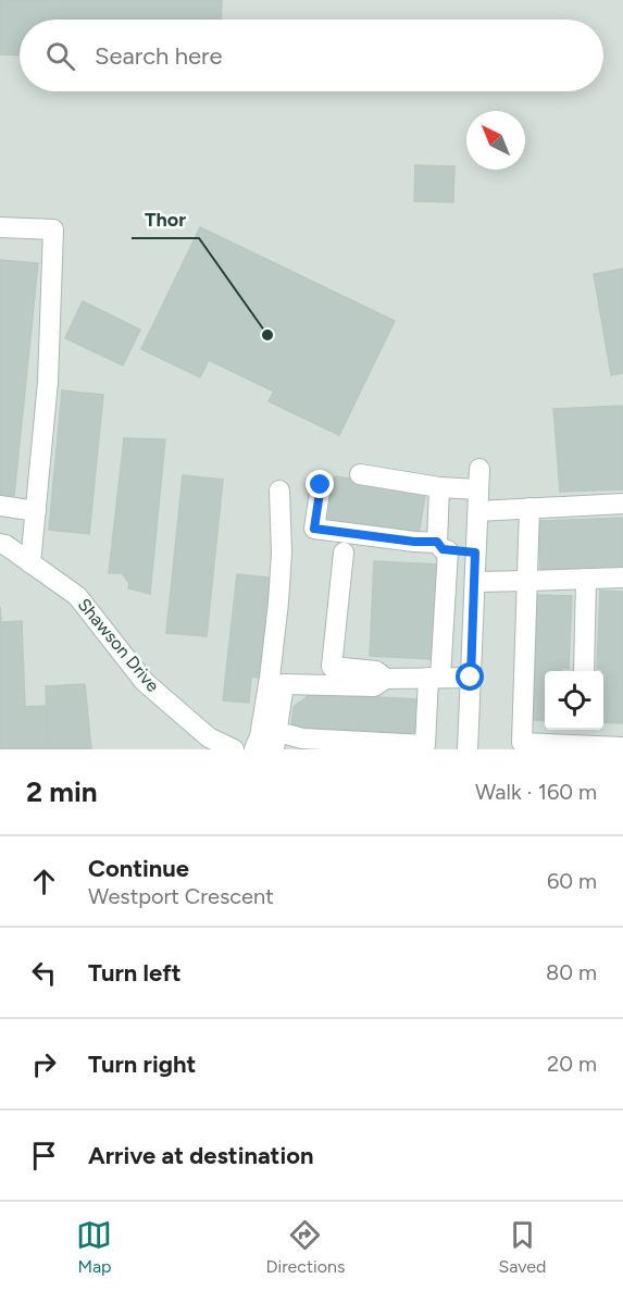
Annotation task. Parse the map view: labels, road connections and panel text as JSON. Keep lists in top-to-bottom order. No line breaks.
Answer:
{"streets":{"street":["Shawson Drive"]},"places":["Thor"],"north":"top left","page":{"search":"Search here","heading":["2 min","Walk · 160 m"],"list":[["Continue","Westport Crescent","60 m"],["Turn left","80 m"],["Turn right","20 m"],"Arrive at destination"],"nav":["Map","Directions","Saved"]}}
